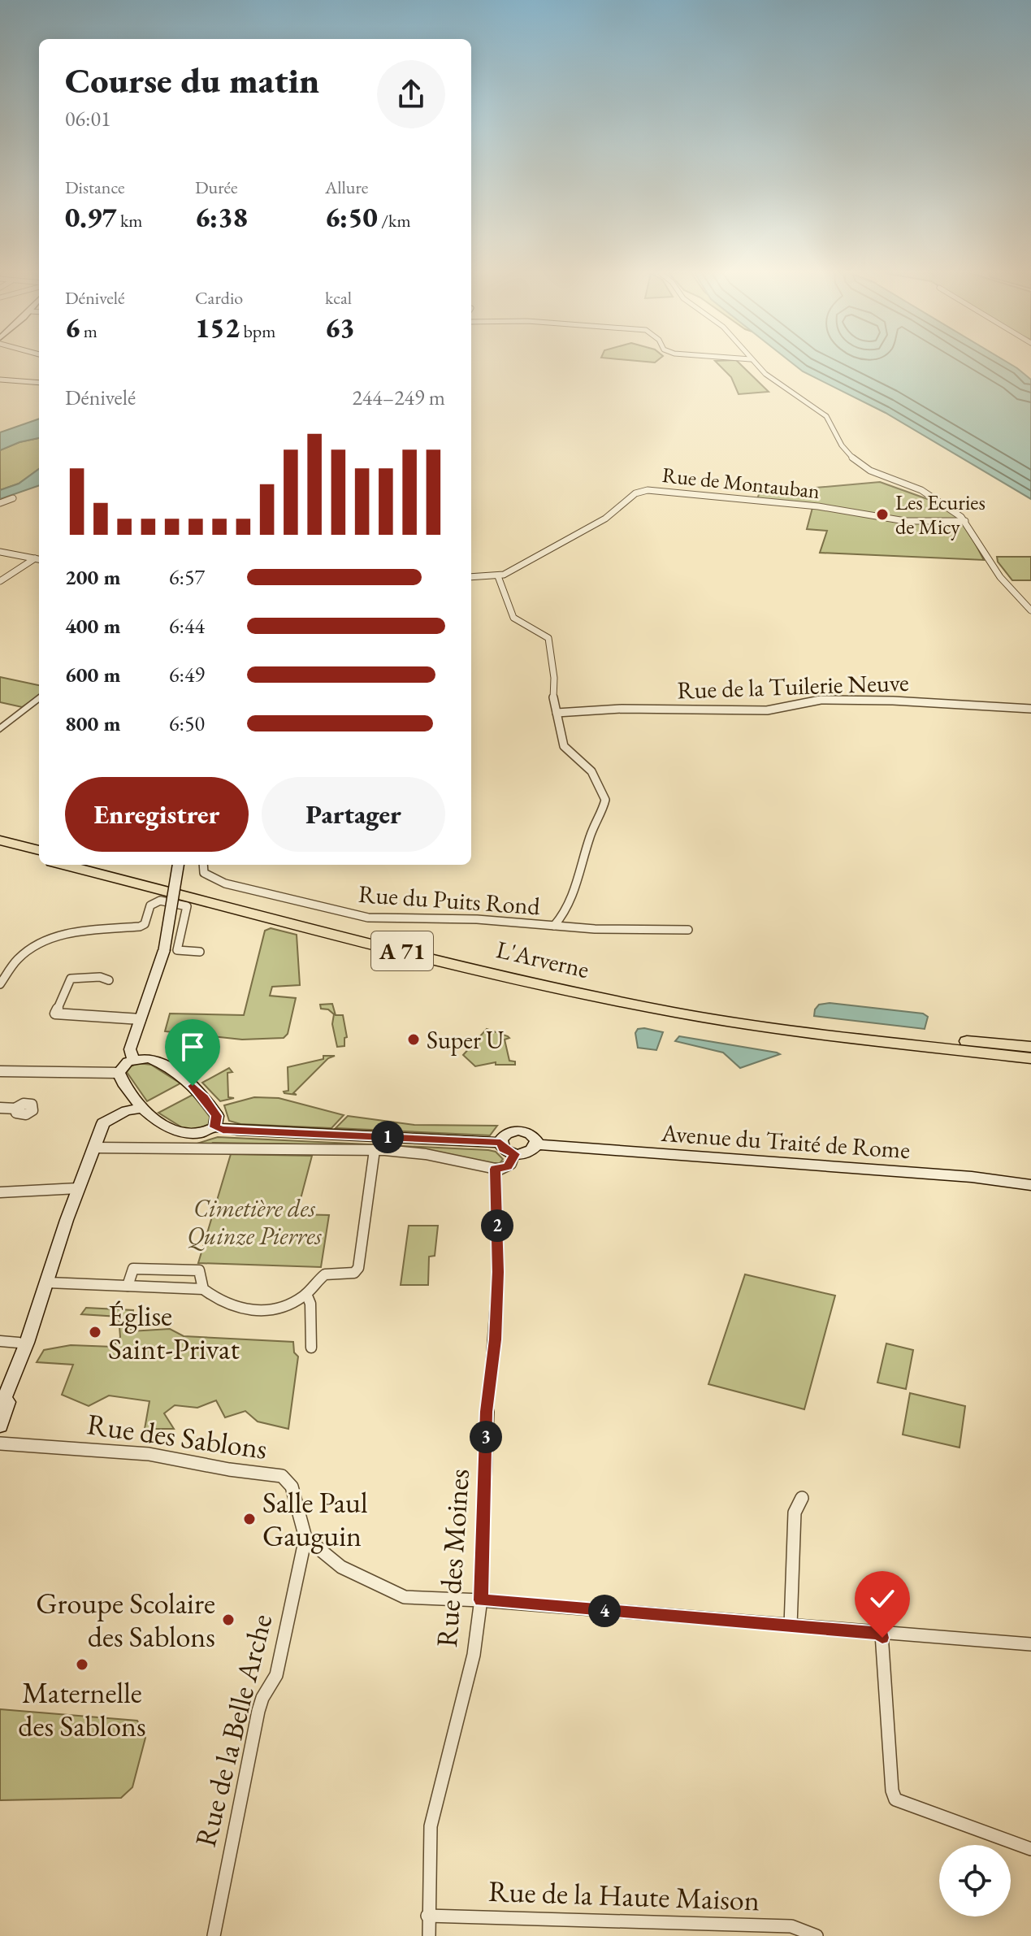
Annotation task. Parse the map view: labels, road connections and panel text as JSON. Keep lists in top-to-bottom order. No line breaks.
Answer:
{"streets":{"highway":["A 71","L'Arverne"],"main road":["Avenue du Traité de Rome"],"street":["Rue de Montauban","Rue de la Tuilerie Neuve","Rue du Puits Rond","Rue des Sablons","Rue des Moines","Rue de la Belle Arche","Rue de la Haute Maison"]},"crossings":[["Rue des Sablons","Rue de la Belle Arche"],["Rue des Moines","Rue de la Haute Maison"]],"parks":["Cimetière des Quinze Pierres"],"places":["Les Ecuries de Micy","Super U","Église Saint-Privat","Salle Paul Gauguin","Groupe Scolaire des Sablons","Maternelle des Sablons"],"page":{"heading":["Course du matin","06:01"],"stats":[["Distance","0.97 km"],["Durée","6:38"],["Allure","6:50 /km"],["Dénivelé","6 m"],["Cardio","152 bpm"],["kcal","63"]],"chart":["Dénivelé","244–249 m"],"list":[{"name":"200 m","note":"6:57"},{"name":"400 m","note":"6:44"},{"name":"600 m","note":"6:49"},{"name":"800 m","note":"6:50"}],"buttons":["Enregistrer","Partager"],"pins":["1","2","3","4"]}}
